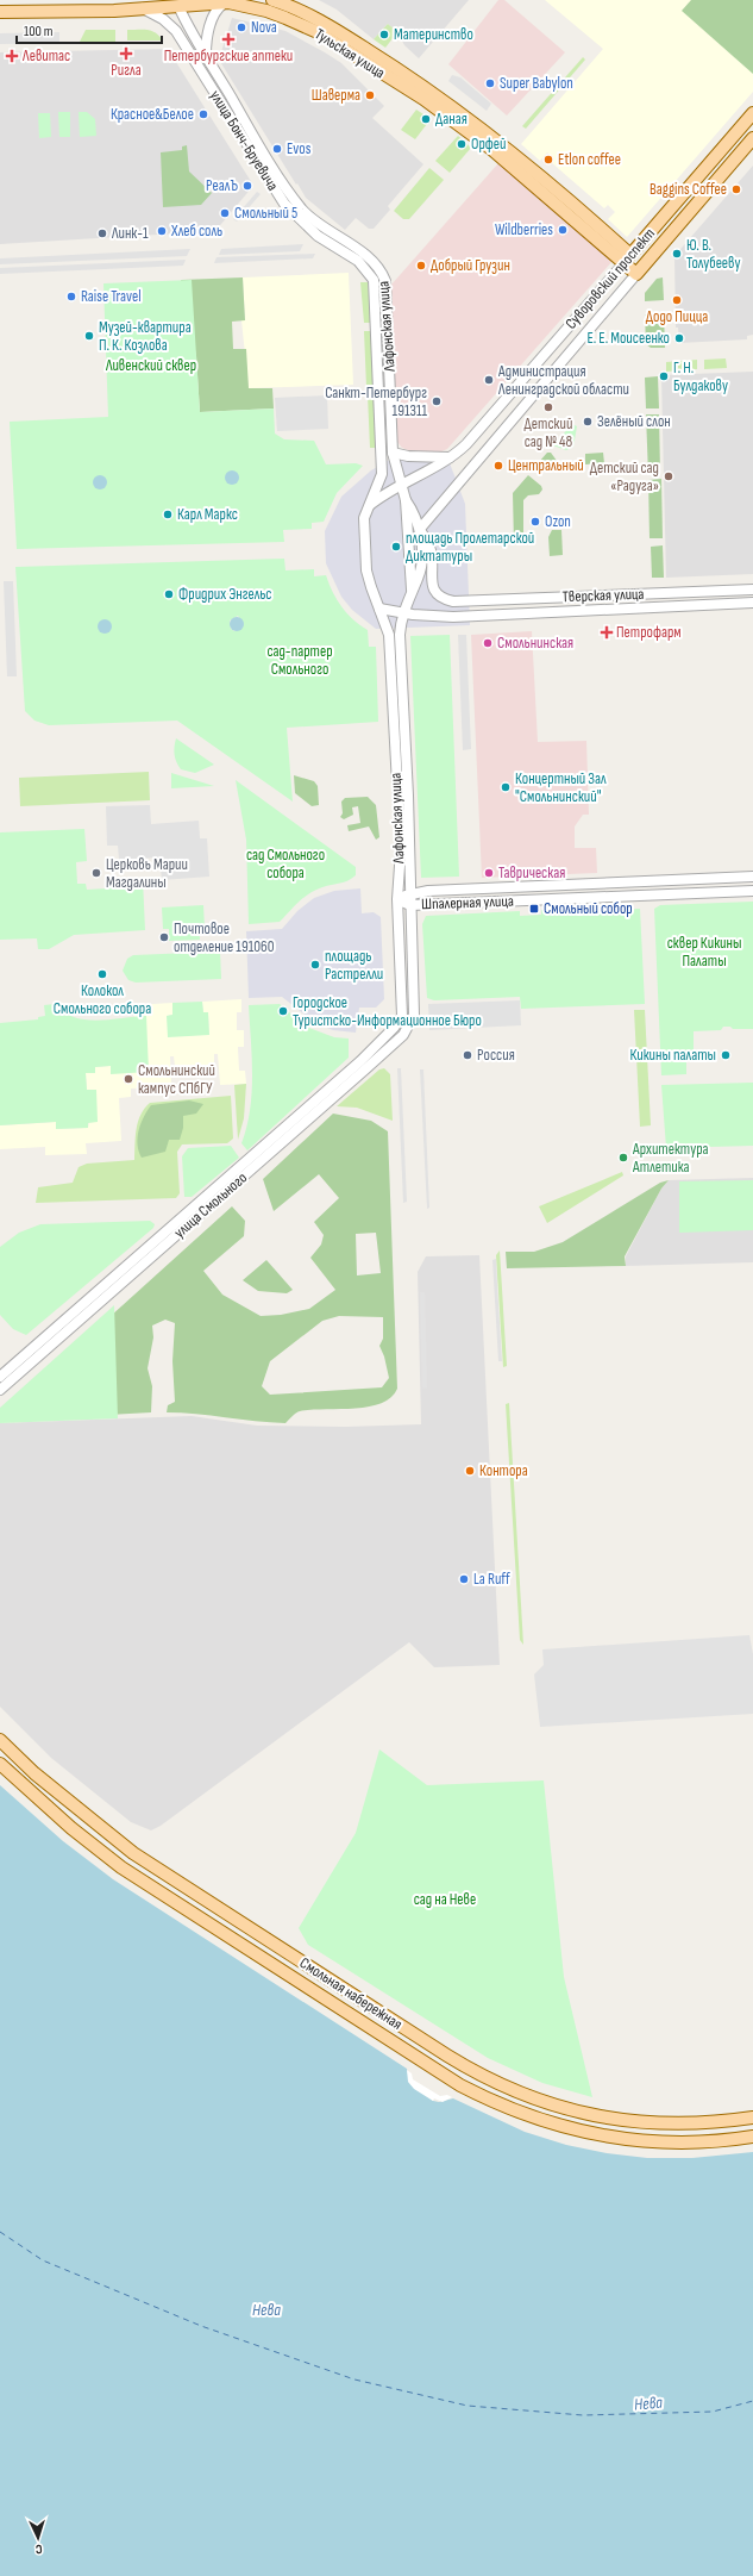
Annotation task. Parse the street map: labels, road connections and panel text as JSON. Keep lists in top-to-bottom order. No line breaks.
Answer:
{"streets":{"main road":["Тульская улица","Суворовский проспект","Смольная набережная"],"street":["улица Бонч-Бруевича","Лафонская улица","Тверская улица","Шпалерная улица","улица Смольного"]},"crossings":[["Тульская улица","улица Бонч-Бруевича"],["Тульская улица","Суворовский проспект"],["улица Бонч-Бруевича","Лафонская улица"],["Суворовский проспект","Тверская улица"],["Лафонская улица","Тверская улица"],["Лафонская улица","Шпалерная улица"],["Лафонская улица","улица Смольного"]],"water":["Нева"],"parks":["Ливенский сквер","сад-партер Смольного","сад Смольного собора","сквер Кикины Палаты","сад на Неве"],"places":{"other":["Nova","Материнство","Super Babylon","Шаверма","Красное&Белое","Даная","Орфей","Evos","Etlon coffee","РеалЪ","Baggins Coffee","Смольный 5","Wildberries","Хлеб соль","Линк-1","Ю. В. Толубееву","Добрый Грузин","Raise Travel","Додо Пицца","Музей-квартира П. К. Козлова","Е. Е. Моисеенко","Г. Н. Булдакову","Администрация Ленинградской области","Санкт-Петербург 191311","Детский сад № 48","Зелёный слон","Центральный","Детский сад «Радуга»","Карл Маркс","Ozon","площадь Пролетарской Диктатуры","Фридрих Энгельс","Смольнинская","Концертный Зал \"Смольнинский\"","Церковь Марии Магдалины","Таврическая","Почтовое отделение 191060","площадь Растрелли","Колокол Смольного собора","Городское Туристско-Информационное Бюро","Россия","Кикины палаты","Смольнинский кампус СПбГУ","Архитектура Атлетика","Контора","La Ruff"],"health":["Петербургские аптеки","Ригла","Левитас","Петрофарм"],"transit":["Смольный собор"]},"scale_bar":"100 m","north":"bottom"}
